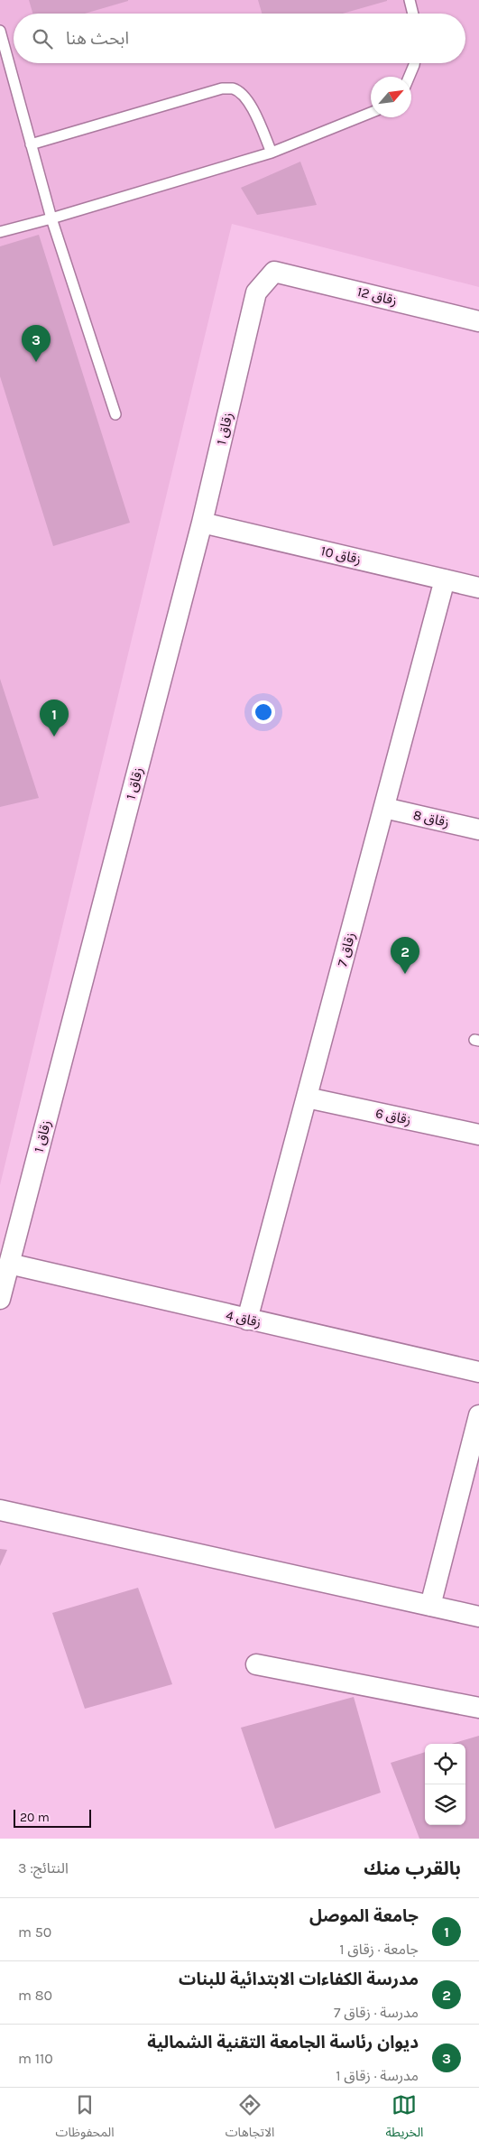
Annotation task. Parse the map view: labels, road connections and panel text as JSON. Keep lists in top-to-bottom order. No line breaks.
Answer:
{"streets":{"street":["زقاق 12","زقاق 1","زقاق 10","زقاق 8","زقاق 7","زقاق 6","زقاق 4"]},"crossings":[["زقاق 12","زقاق 1"],["زقاق 1","زقاق 10"],["زقاق 1","زقاق 4"],["زقاق 10","زقاق 7"],["زقاق 8","زقاق 7"],["زقاق 7","زقاق 6"],["زقاق 7","زقاق 4"]],"scale_bar":"20 m","north":"top right","page":{"search":"ابحث هنا","pins":["3","1","2"],"scale":"20 m","heading":["بالقرب منك","النتائج: 3"],"list":[{"mark":"1","name":"جامعة الموصل","note":"جامعة · زقاق 1","value":"50 m"},{"mark":"2","name":"مدرسة الكفاءات الابتدائية للبنات","note":"مدرسة · زقاق 7","value":"80 m"},{"mark":"3","name":"ديوان رئاسة الجامعة التقنية الشمالية","note":"مدرسة · زقاق 1","value":"110 m"}],"nav":["الخريطة","الاتجاهات","المحفوظات"]}}
